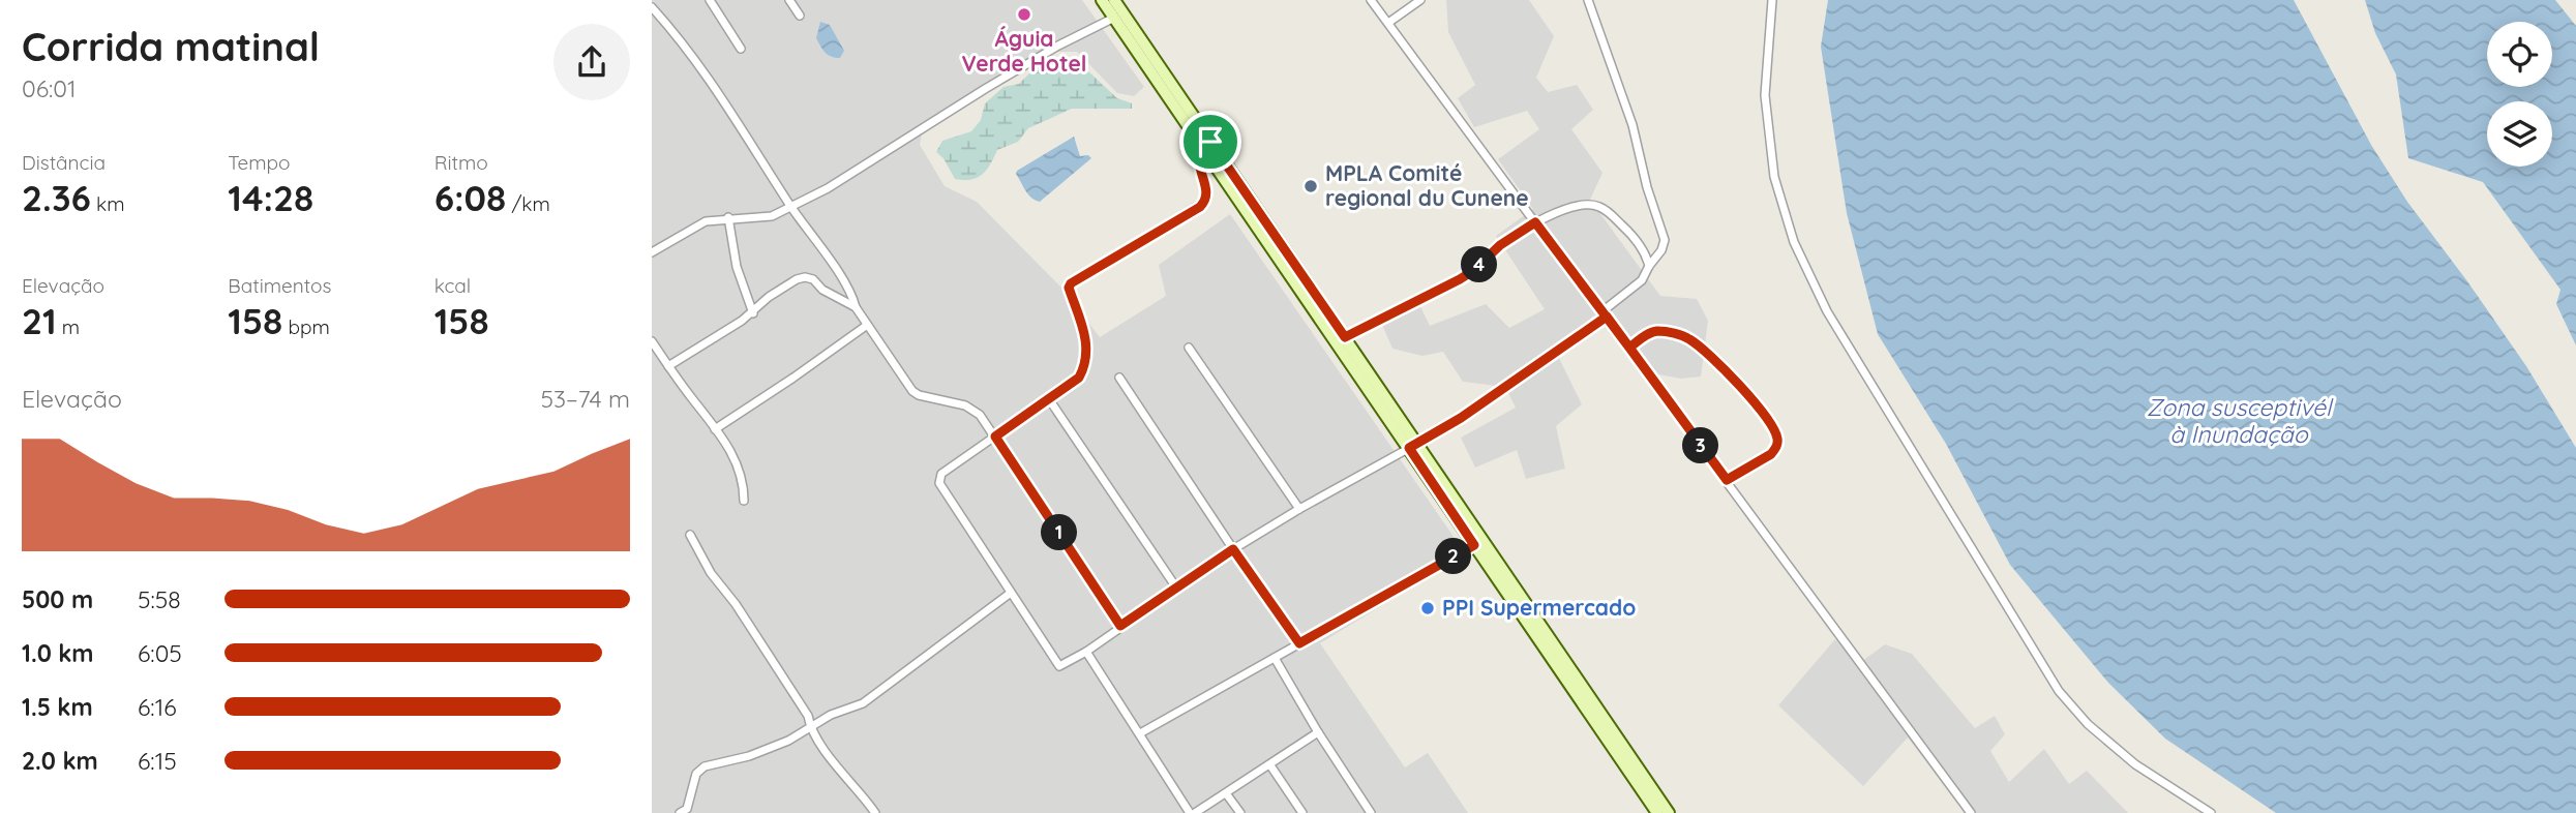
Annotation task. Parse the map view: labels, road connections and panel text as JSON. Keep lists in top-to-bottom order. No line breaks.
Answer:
{"water":["Zona susceptivél à Inundação"],"places":["Águia Verde Hotel","MPLA Comité regional du Cunene","PPI Supermercado"],"page":{"heading":["Corrida matinal","06:01"],"stats":[["Distância","2.36 km"],["Tempo","14:28"],["Ritmo","6:08 /km"],["Elevação","21 m"],["Batimentos","158 bpm"],["kcal","158"]],"pins":["4","3","1","2"],"chart":["Elevação","53–74 m"],"list":[{"name":"500 m","note":"5:58"},{"name":"1.0 km","note":"6:05"},{"name":"1.5 km","note":"6:16"},{"name":"2.0 km","note":"6:15"}]}}
